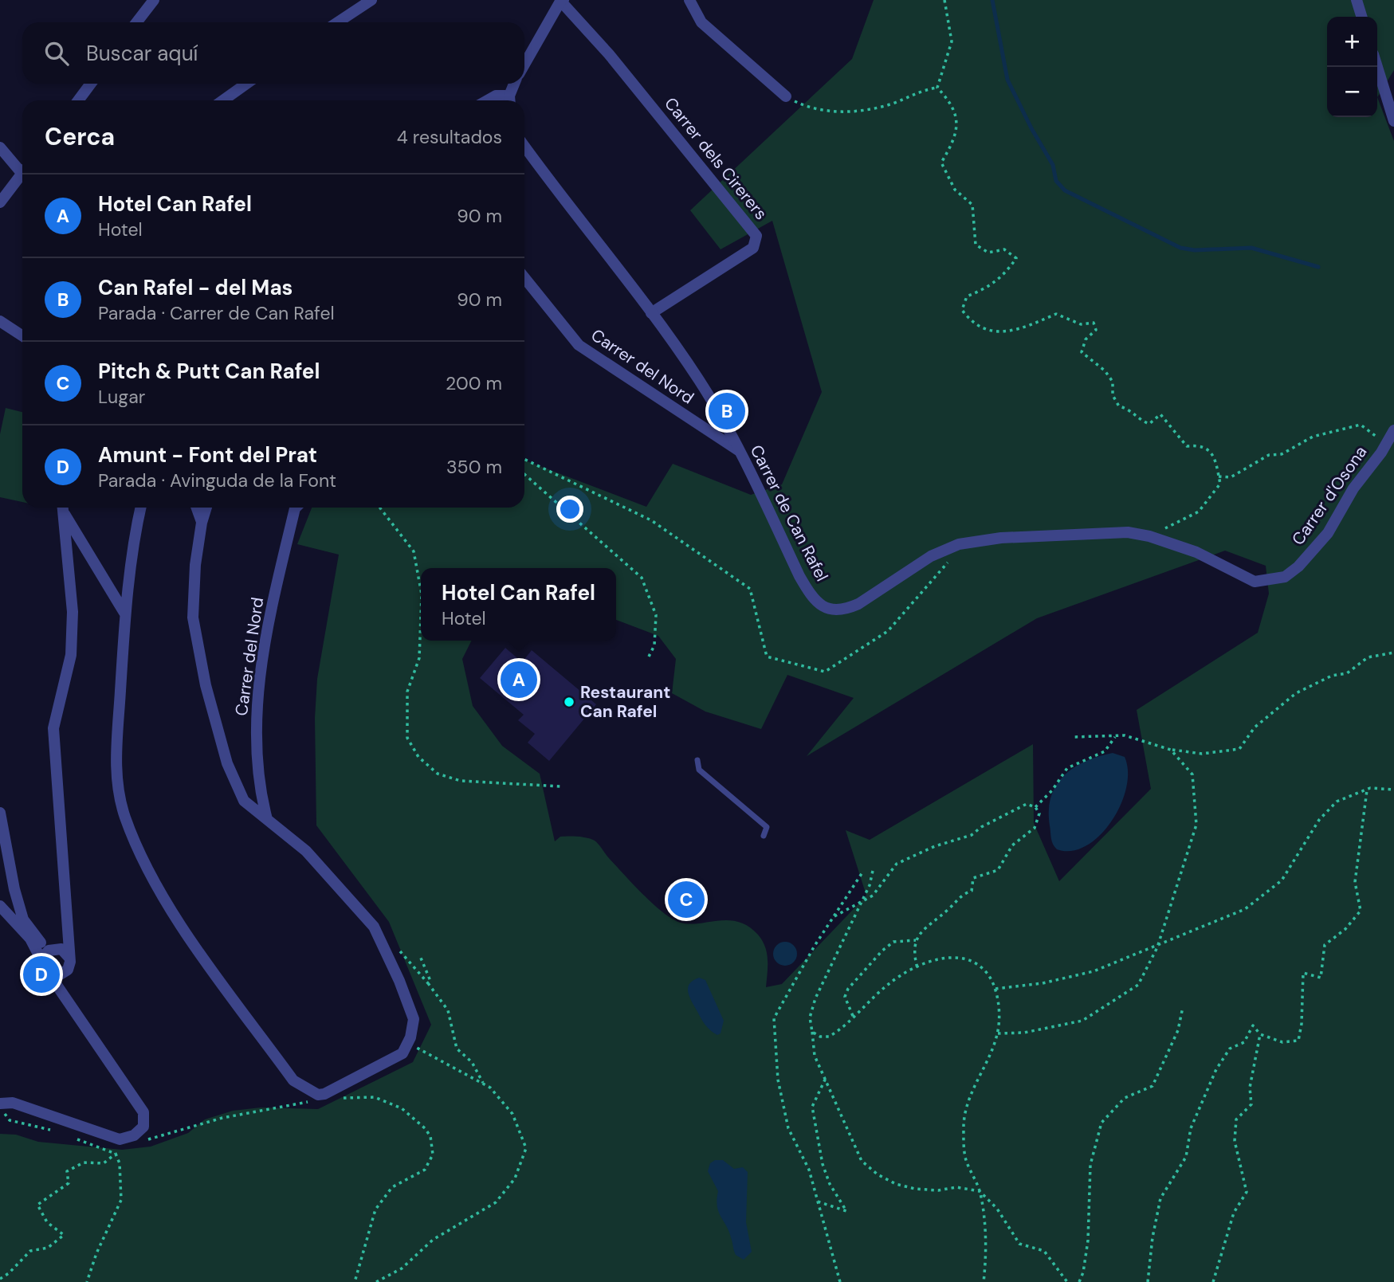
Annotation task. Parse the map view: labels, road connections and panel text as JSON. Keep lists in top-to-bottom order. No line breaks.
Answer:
{"streets":{"street":["Carrer dels Cirerers","Carrer del Nord","Carrer d'Osona","Carrer de Can Rafel"]},"crossings":[["Carrer dels Cirerers","Carrer de Can Rafel"],["Carrer del Nord","Carrer de Can Rafel"],["Carrer d'Osona","Carrer de Can Rafel"]],"places":["Restaurant Can Rafel"],"page":{"map_buttons":["+","−"],"search":"Buscar aquí","heading":["Cerca","4 resultados"],"list":[{"mark":"A","name":"Hotel Can Rafel","note":"Hotel","value":"90 m"},{"mark":"B","name":"Can Rafel - del Mas","note":"Parada · Carrer de Can Rafel","value":"90 m"},{"mark":"C","name":"Pitch & Putt Can Rafel","note":"Lugar","value":"200 m"},{"mark":"D","name":"Amunt - Font del Prat","note":"Parada · Avinguda de la Font","value":"350 m"}],"pins":["B","A","C","D"],"popup":["Hotel Can Rafel","Hotel"]}}
